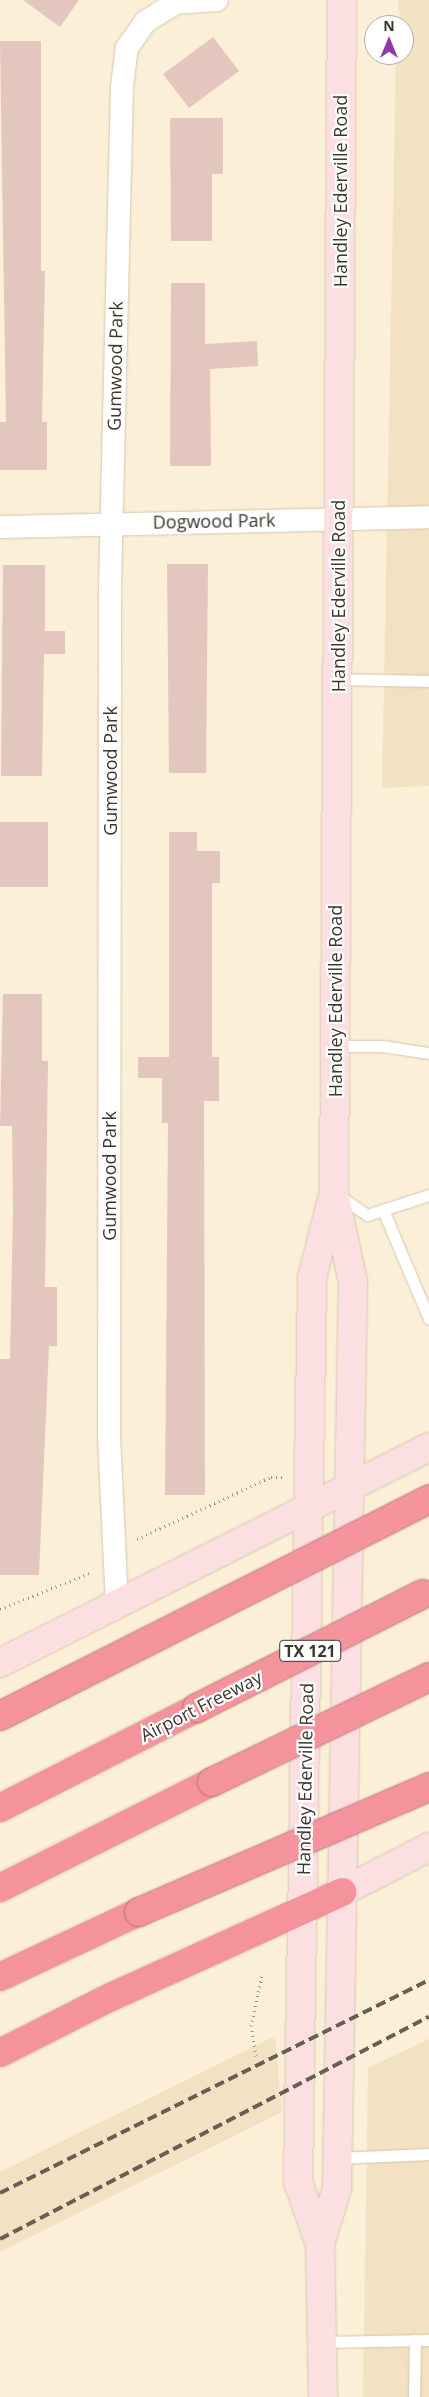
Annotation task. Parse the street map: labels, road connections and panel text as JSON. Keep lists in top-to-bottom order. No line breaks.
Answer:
{"streets":{"highway":["TX 121","Airport Freeway"],"main road":["Handley Ederville Road"],"street":["Gumwood Park","Dogwood Park"]},"crossings":[["Handley Ederville Road","Dogwood Park"],["Gumwood Park","Dogwood Park"]],"north":"top"}
